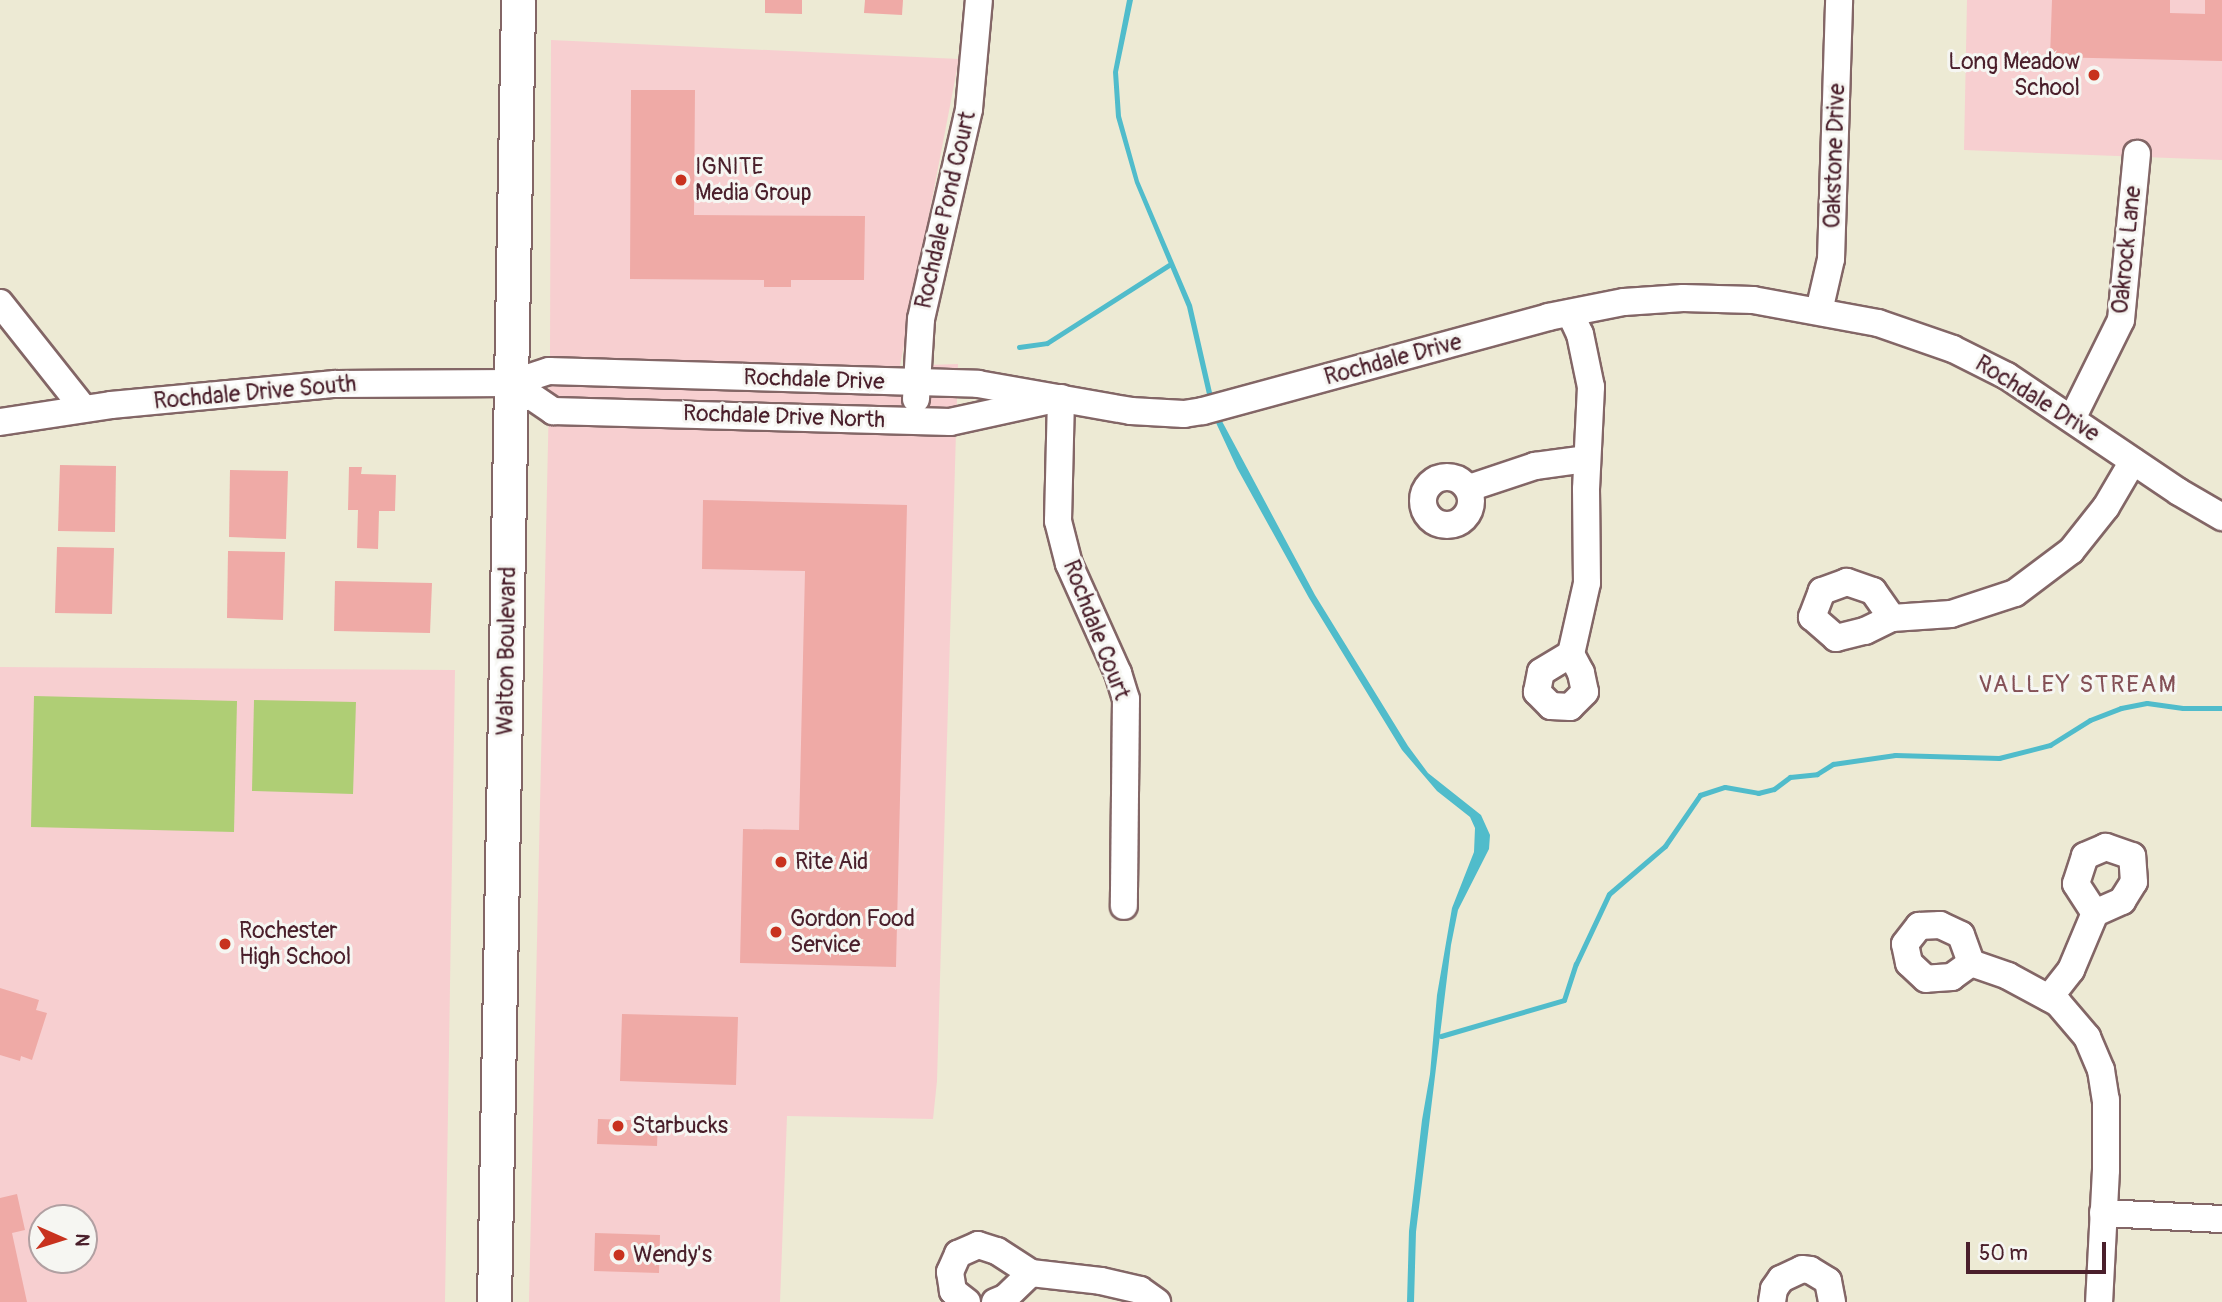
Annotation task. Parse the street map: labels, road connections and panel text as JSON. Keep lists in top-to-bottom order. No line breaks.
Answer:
{"streets":{"main road":["Walton Boulevard"],"street":["Oakstone Drive","Rochdale Pond Court","Oakrock Lane","Rochdale Drive","Rochdale Drive South","Rochdale Drive North","Rochdale Court"]},"crossings":[["Oakstone Drive","Rochdale Drive"],["Rochdale Pond Court","Rochdale Drive"],["Rochdale Pond Court","Rochdale Drive North"],["Oakrock Lane","Rochdale Drive"],["Rochdale Drive","Rochdale Drive South"],["Rochdale Drive","Rochdale Drive North"],["Rochdale Drive","Rochdale Court"],["Rochdale Drive","Walton Boulevard"],["Rochdale Drive South","Rochdale Drive North"],["Rochdale Drive South","Walton Boulevard"],["Rochdale Drive North","Rochdale Court"],["Rochdale Drive North","Walton Boulevard"]],"districts":["VALLEY STREAM"],"places":["Long Meadow School","IGNITE Media Group","Rite Aid","Gordon Food Service","Rochester High School","Starbucks","Wendy's"],"scale_bar":"50 m","north":"right"}
